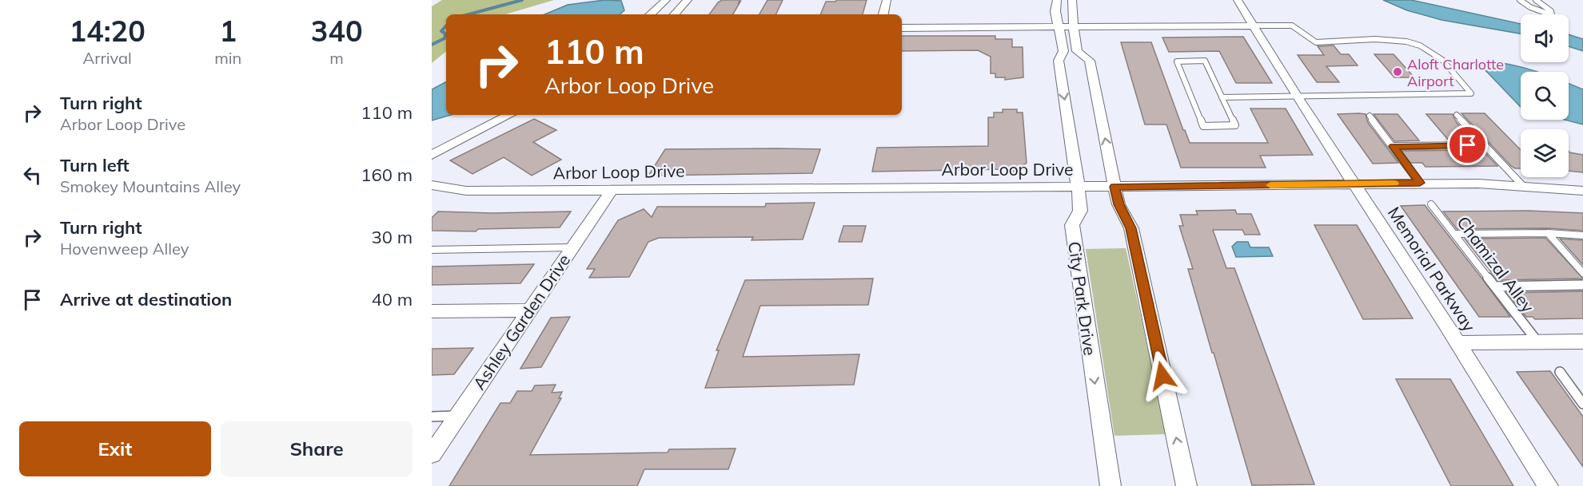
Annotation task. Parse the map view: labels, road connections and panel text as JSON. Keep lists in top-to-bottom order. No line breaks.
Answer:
{"streets":{"street":["Arbor Loop Drive","Memorial Parkway","City Park Drive","Ashley Garden Drive"],"lane":["Chamizal Alley"]},"crossings":[["Arbor Loop Drive","Memorial Parkway"],["Arbor Loop Drive","City Park Drive"],["Arbor Loop Drive","Ashley Garden Drive"]],"places":["Aloft Charlotte Airport"],"page":{"eta":["14:20","Arrival","1","min","340","m"],"turn":["110 m","Arbor Loop Drive"],"list":[{"name":"Turn right","note":"Arbor Loop Drive","value":"110 m"},{"name":"Turn left","note":"Smokey Mountains Alley","value":"160 m"},{"name":"Turn right","note":"Hovenweep Alley","value":"30 m"},{"name":"Arrive at destination","value":"40 m"}],"buttons":["Exit","Share"]}}
